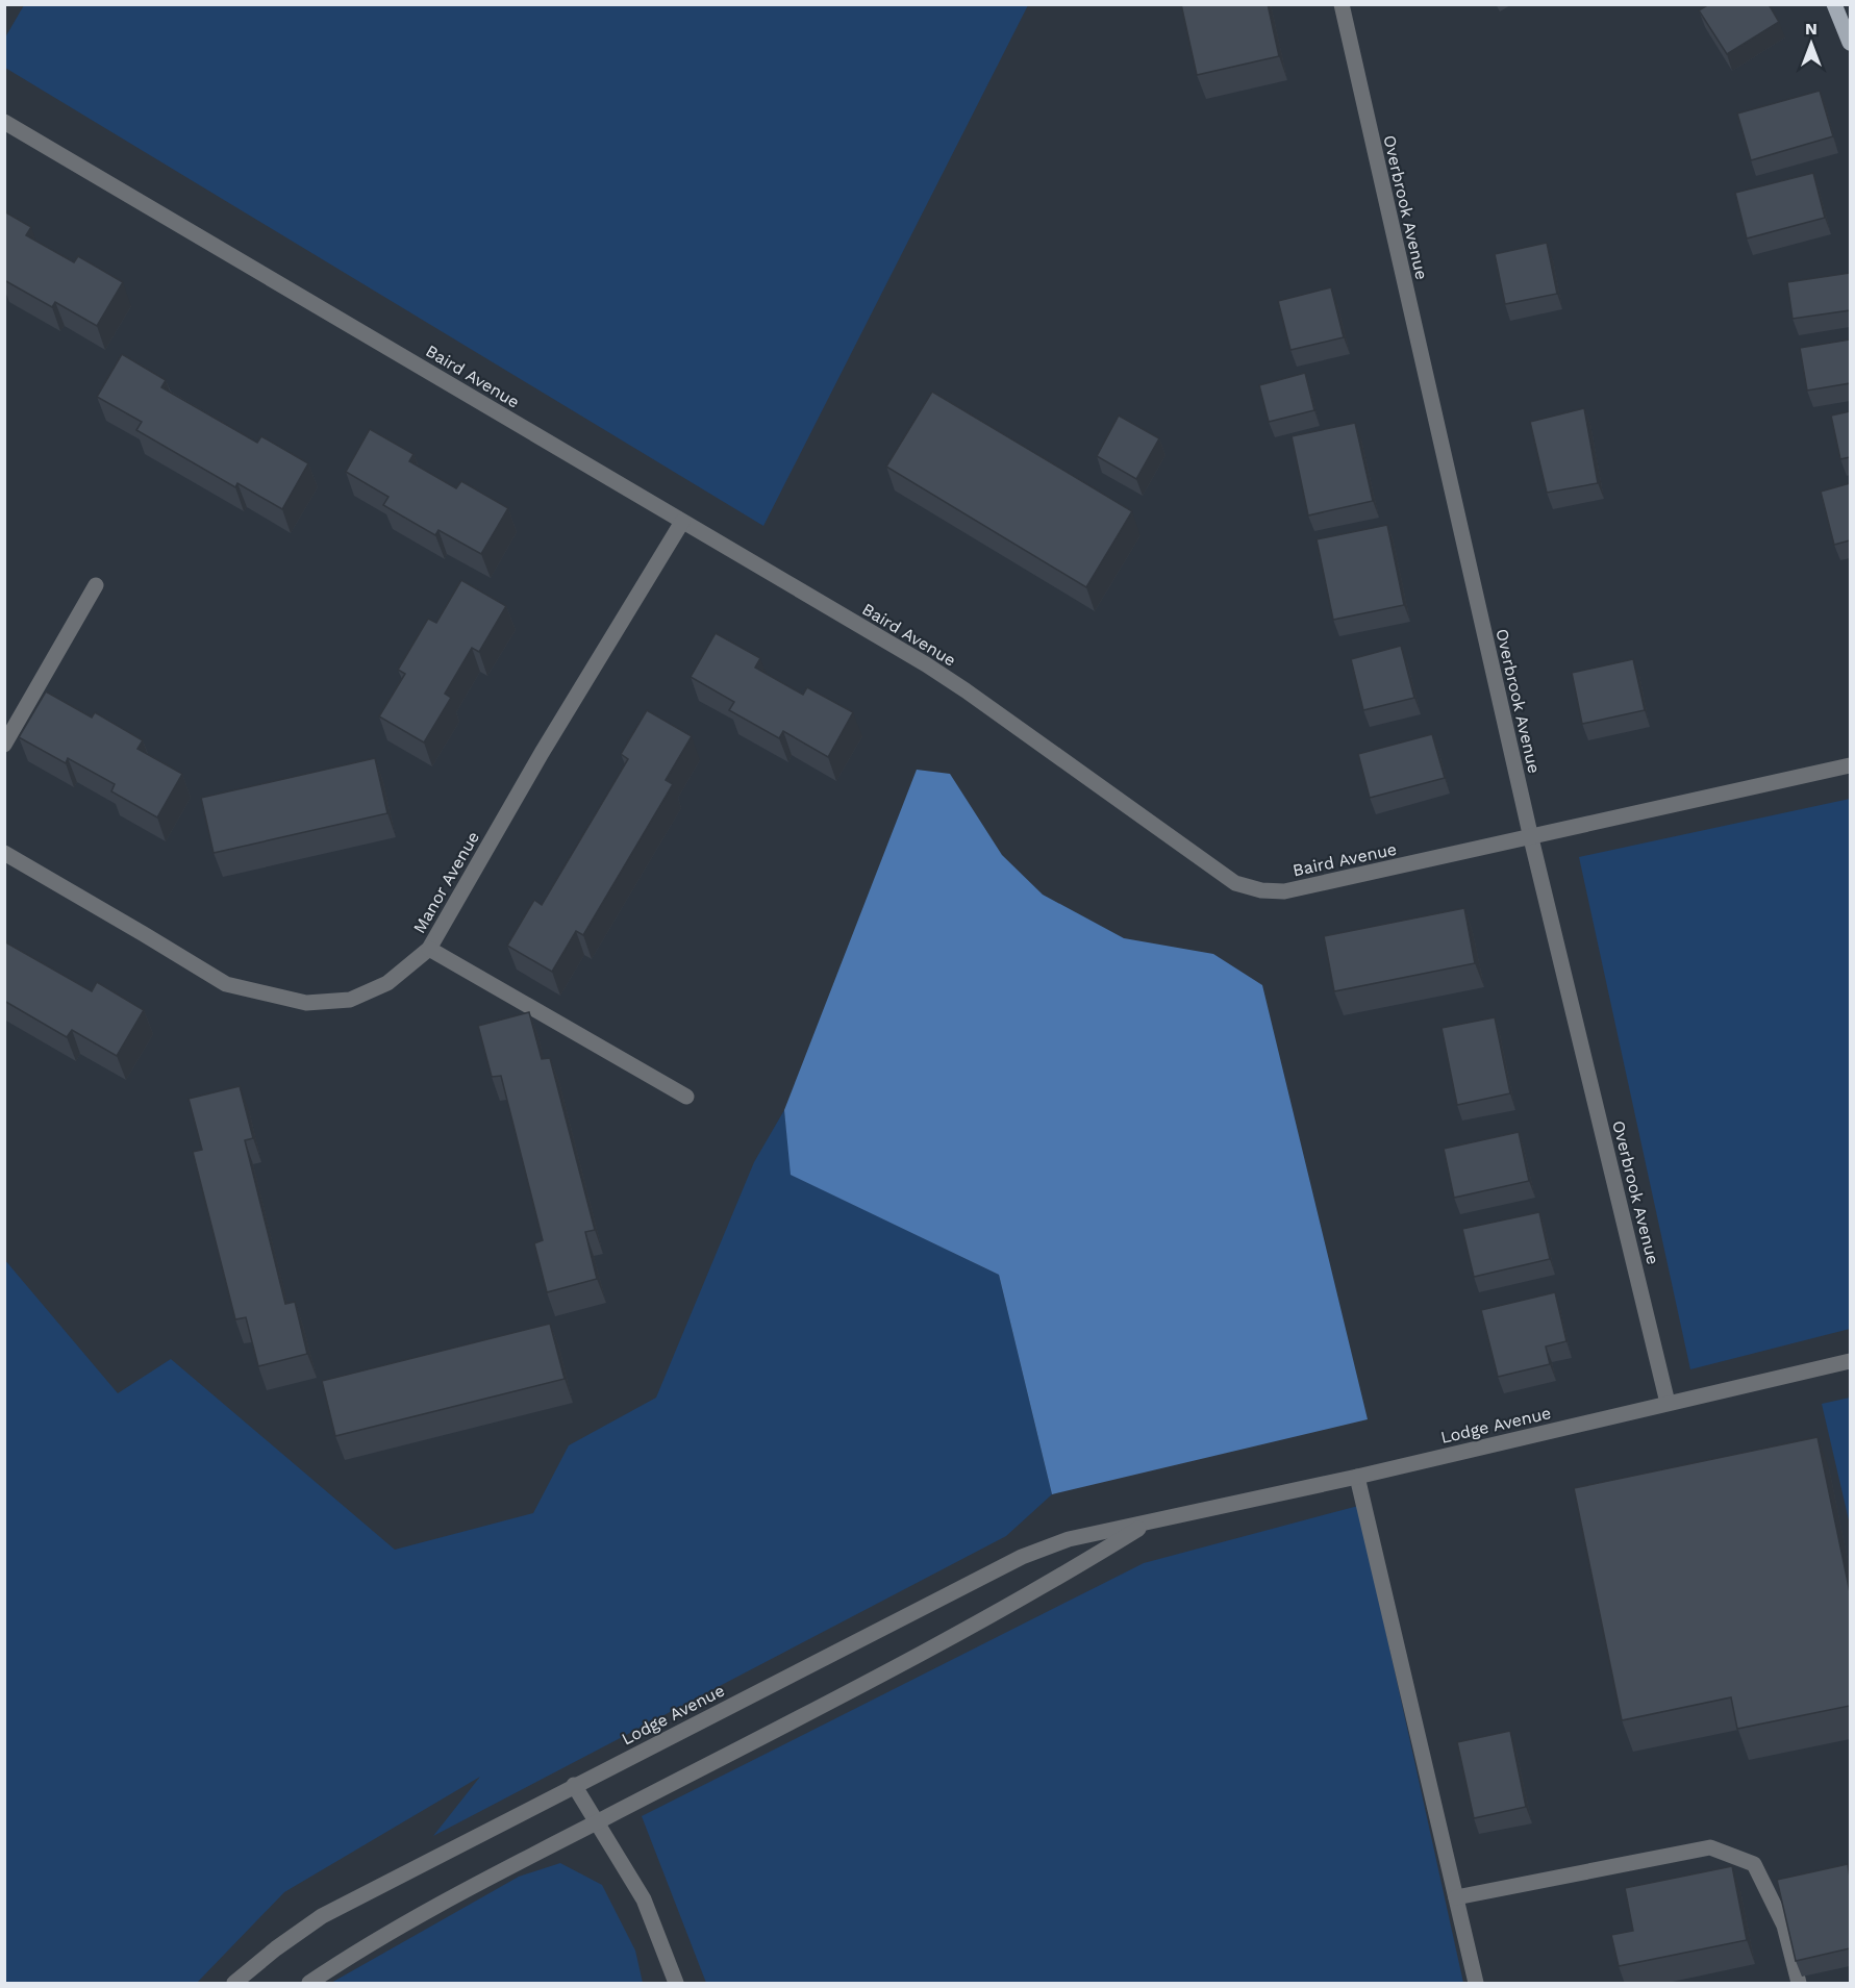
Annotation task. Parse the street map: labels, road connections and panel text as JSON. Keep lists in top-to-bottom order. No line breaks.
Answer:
{"streets":{"street":["Overbrook Avenue","Baird Avenue","Manor Avenue","Lodge Avenue"]},"crossings":[["Overbrook Avenue","Baird Avenue"],["Overbrook Avenue","Lodge Avenue"],["Baird Avenue","Manor Avenue"]],"north":"top"}
